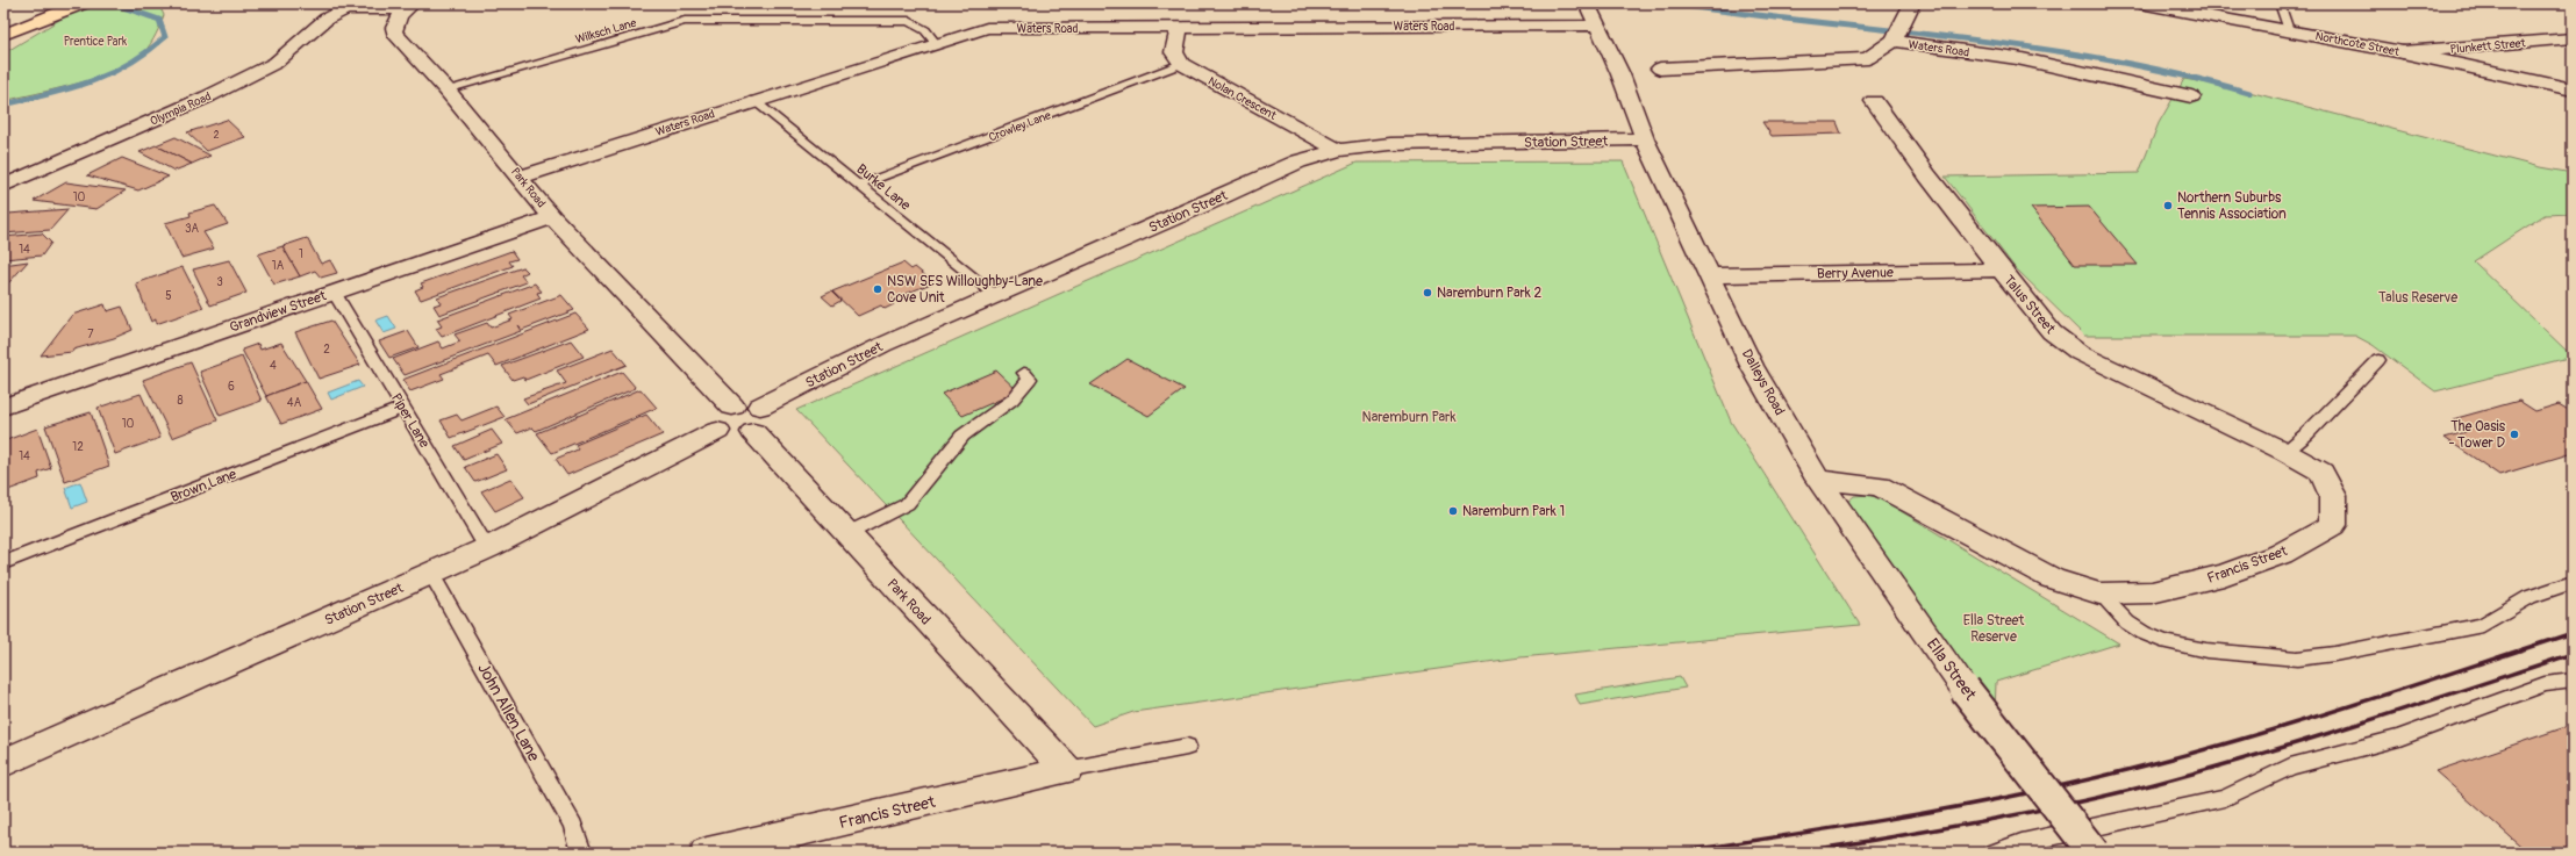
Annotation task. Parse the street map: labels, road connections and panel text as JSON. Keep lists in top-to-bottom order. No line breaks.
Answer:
{"streets":{"street":["Waters Road","Northcote Street","Plunkett Street","Nolan Crescent","Olympia Road","Station Street","Park Road","Berry Avenue","Talus Street","Grandview Street","Dalleys Road","Francis Street","Ella Street"],"lane":["Wilksch Lane","Crowley Lane","Burke Lane","Piper Lane","Brown Lane","John Allen Lane"]},"crossings":[["Waters Road","Wilksch Lane"],["Waters Road","Park Road"],["Waters Road","Burke Lane"],["Waters Road","Dalleys Road"],["Wilksch Lane","Park Road"],["Northcote Street","Plunkett Street"],["Nolan Crescent","Crowley Lane"],["Nolan Crescent","Station Street"],["Olympia Road","Park Road"],["Crowley Lane","Burke Lane"],["Station Street","Park Road"],["Station Street","Burke Lane"],["Station Street","Dalleys Road"],["Station Street","Piper Lane"],["Station Street","John Allen Lane"],["Park Road","Grandview Street"],["Park Road","Francis Street"],["Berry Avenue","Talus Street"],["Berry Avenue","Dalleys Road"],["Talus Street","Francis Street"],["Grandview Street","Piper Lane"],["Dalleys Road","Ella Street"],["Piper Lane","Brown Lane"]],"parks":["Prentice Park","Talus Reserve","Naremburn Park","Ella Street Reserve"],"places":["Northern Suburbs Tennis Association","NSW SES Willoughby-Lane Cove Unit","Naremburn Park 2","The Oasis - Tower D","Naremburn Park 1"],"house_numbers":["2","10","3A","14","1","1A","3","5","7","2","4","6","8","4A","10","12","14"]}
